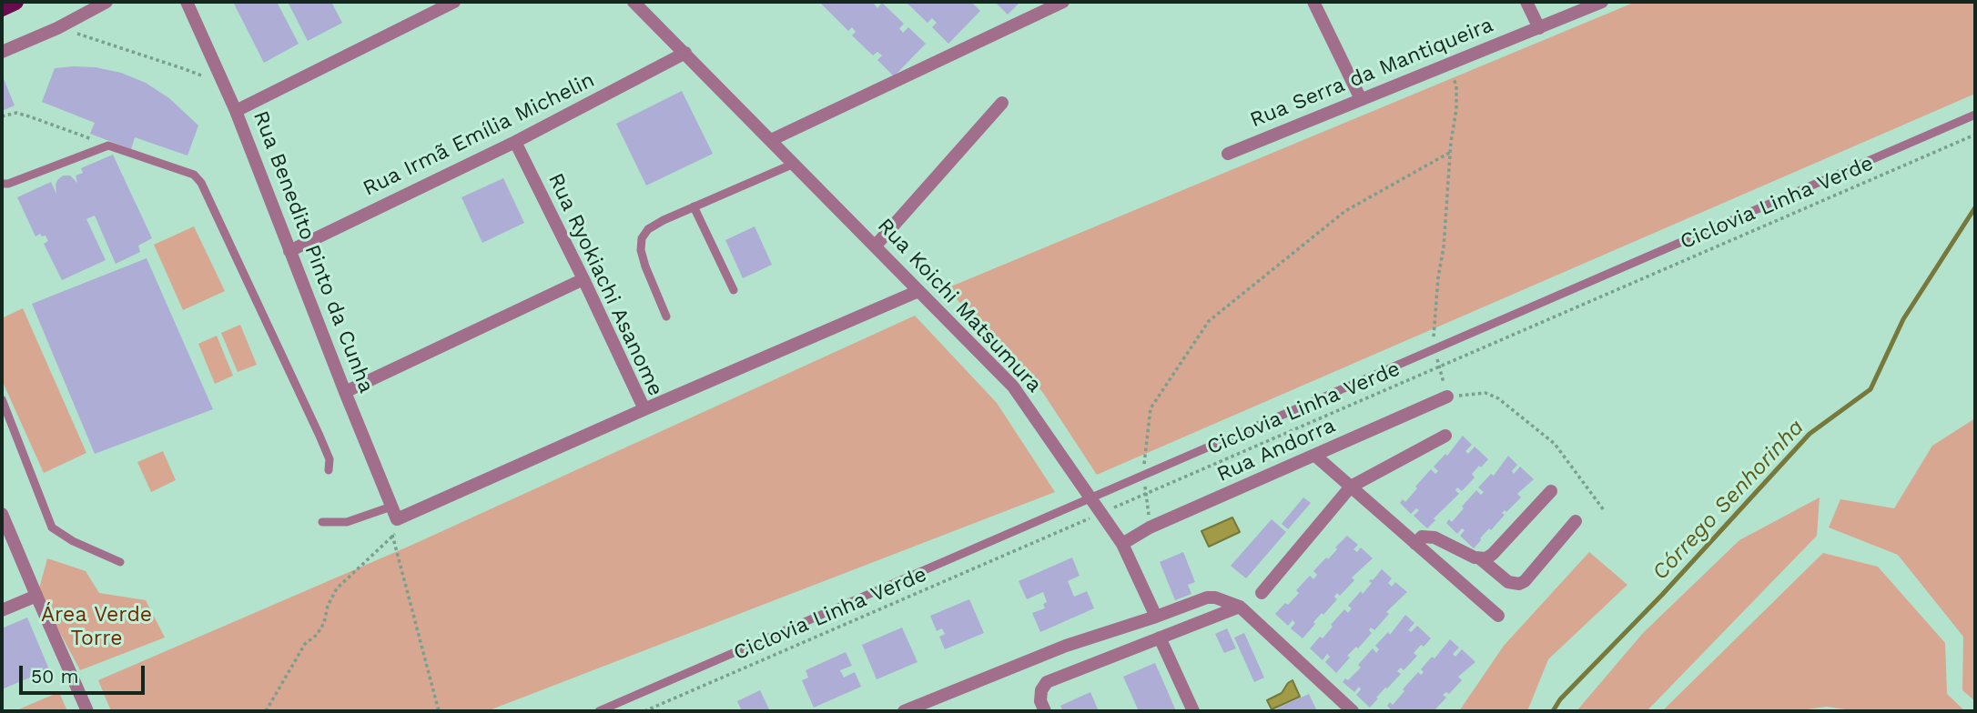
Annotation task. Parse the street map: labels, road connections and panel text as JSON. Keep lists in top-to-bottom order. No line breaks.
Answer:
{"streets":{"street":["Rua Serra da Mantiqueira","Rua Irmã Emília Michelin","Rua Benedito Pinto da Cunha","Rua Ryokiachi Asanome","Rua Koichi Matsumura","Rua Andorra"],"path":["Ciclovia Linha Verde"]},"crossings":[["Rua Irmã Emília Michelin","Rua Benedito Pinto da Cunha"],["Rua Irmã Emília Michelin","Rua Ryokiachi Asanome"],["Rua Irmã Emília Michelin","Rua Koichi Matsumura"],["Ciclovia Linha Verde","Rua Koichi Matsumura"],["Rua Benedito Pinto da Cunha","Rua Ryokiachi Asanome"],["Rua Koichi Matsumura","Rua Andorra"]],"water":["Córrego Senhorinha"],"parks":["Área Verde Torre"],"scale_bar":"50 m"}
